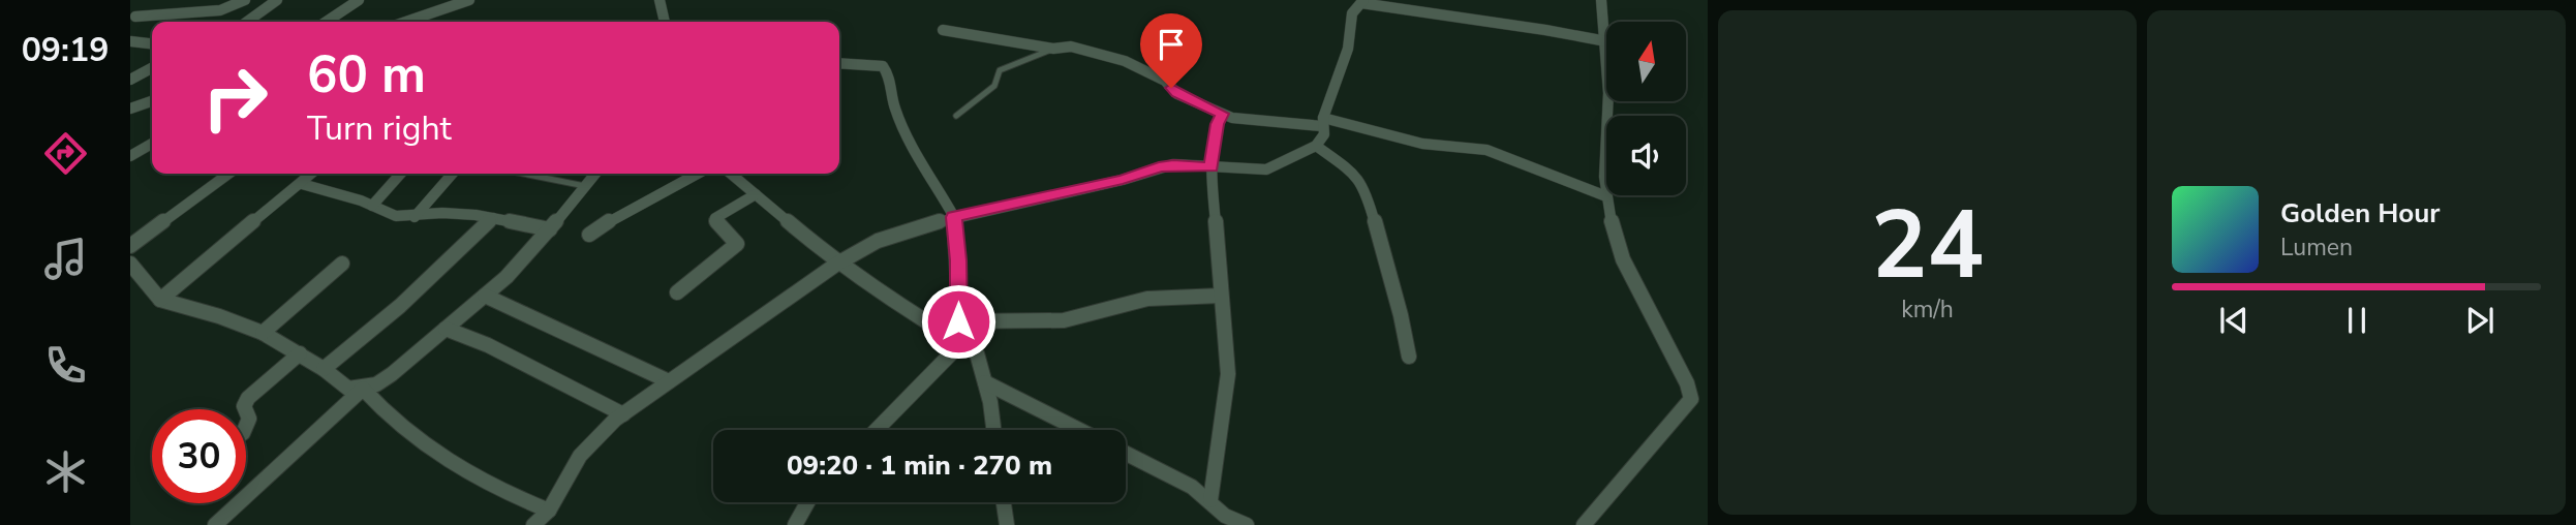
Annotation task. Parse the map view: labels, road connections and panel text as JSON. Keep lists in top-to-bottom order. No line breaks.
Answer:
{"north":"top","page":{"tabs":"09:19","tile":["24","km/h"],"turn":["60 m","Turn right"],"song":["Golden Hour","Lumen"],"limit":"30","trip":"09:20 · 1 min · 270 m"}}
